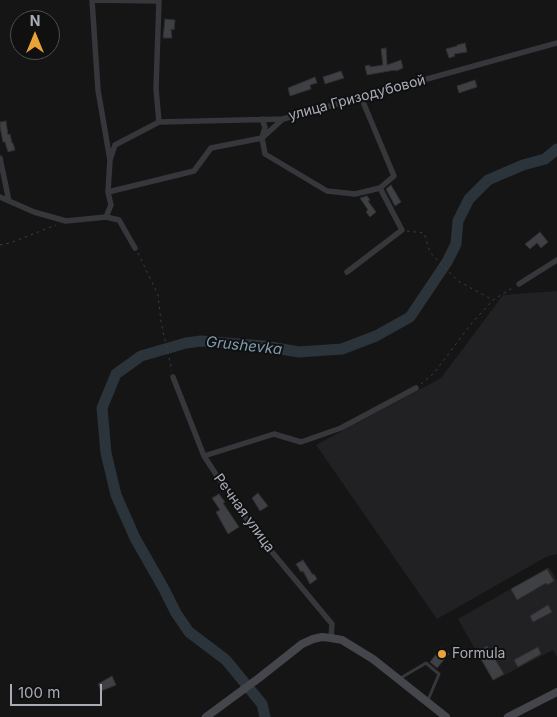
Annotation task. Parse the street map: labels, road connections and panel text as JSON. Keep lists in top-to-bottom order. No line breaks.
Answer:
{"streets":{"street":["улица Гризодубовой","Речная улица"]},"water":["Grushevka"],"places":["Formula"],"scale_bar":"100 m","north":"top"}
